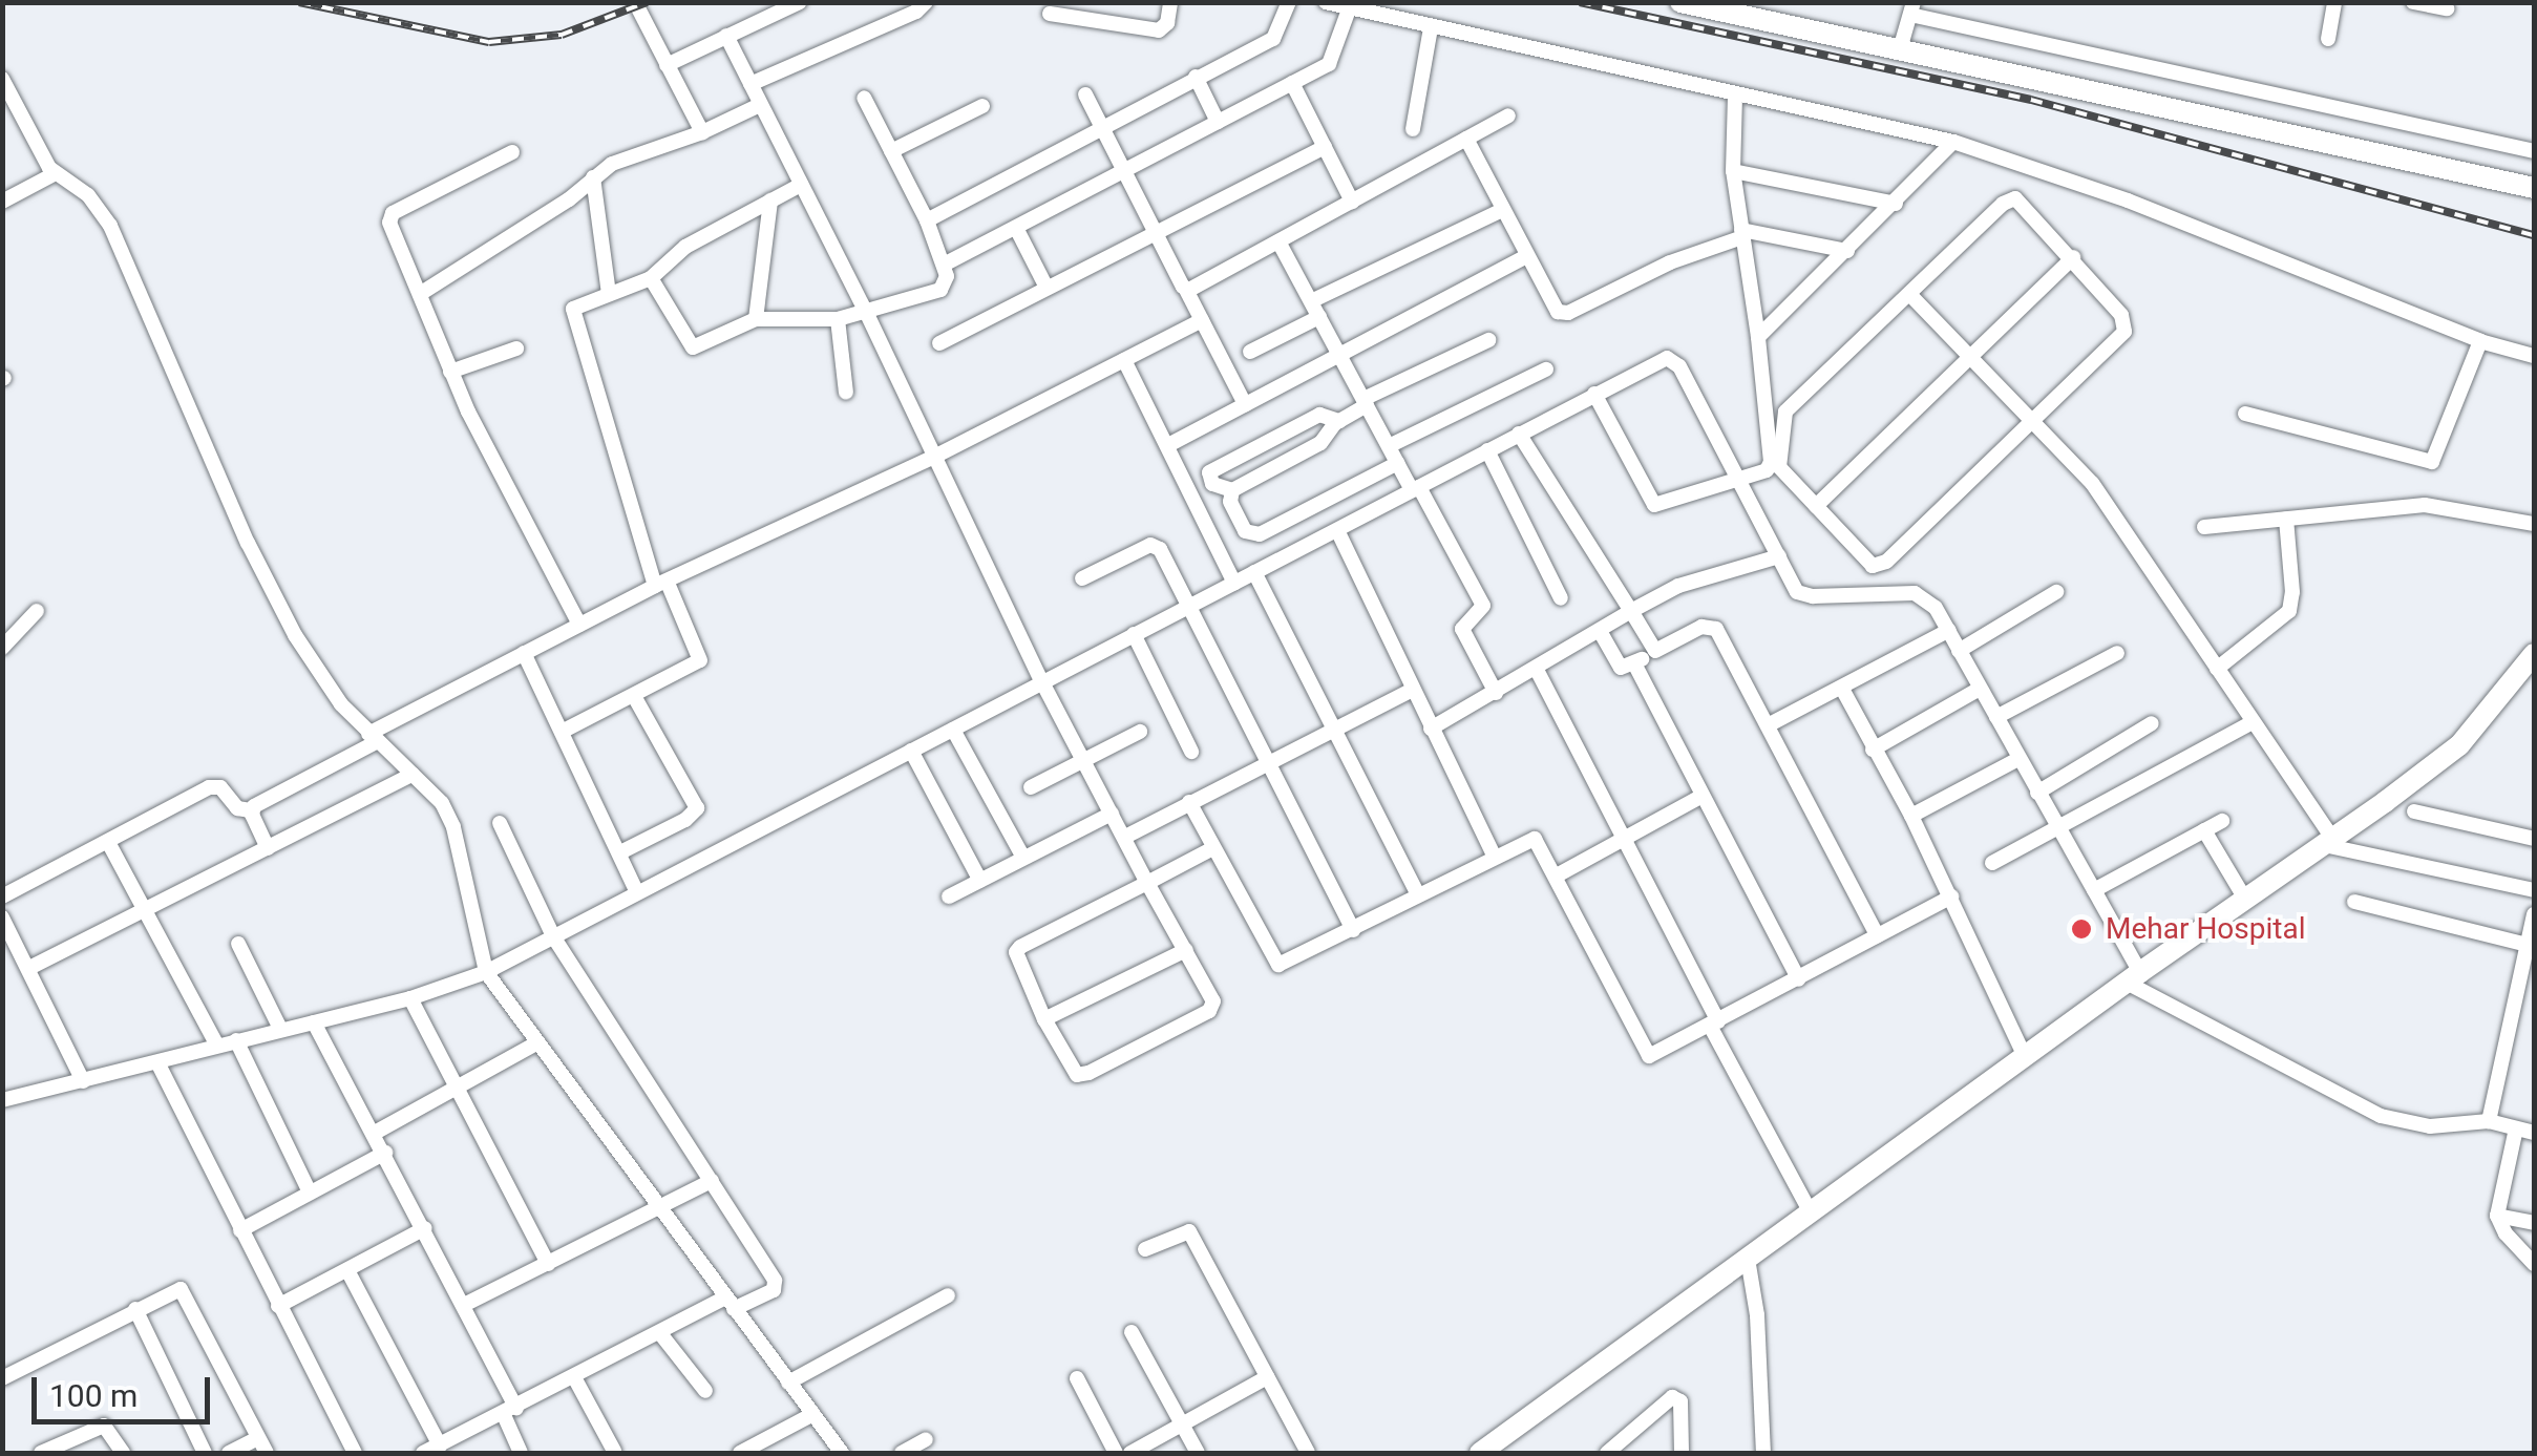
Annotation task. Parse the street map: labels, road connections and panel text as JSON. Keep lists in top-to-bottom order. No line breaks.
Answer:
{"places":["Mehar Hospital"],"scale_bar":"100 m"}
